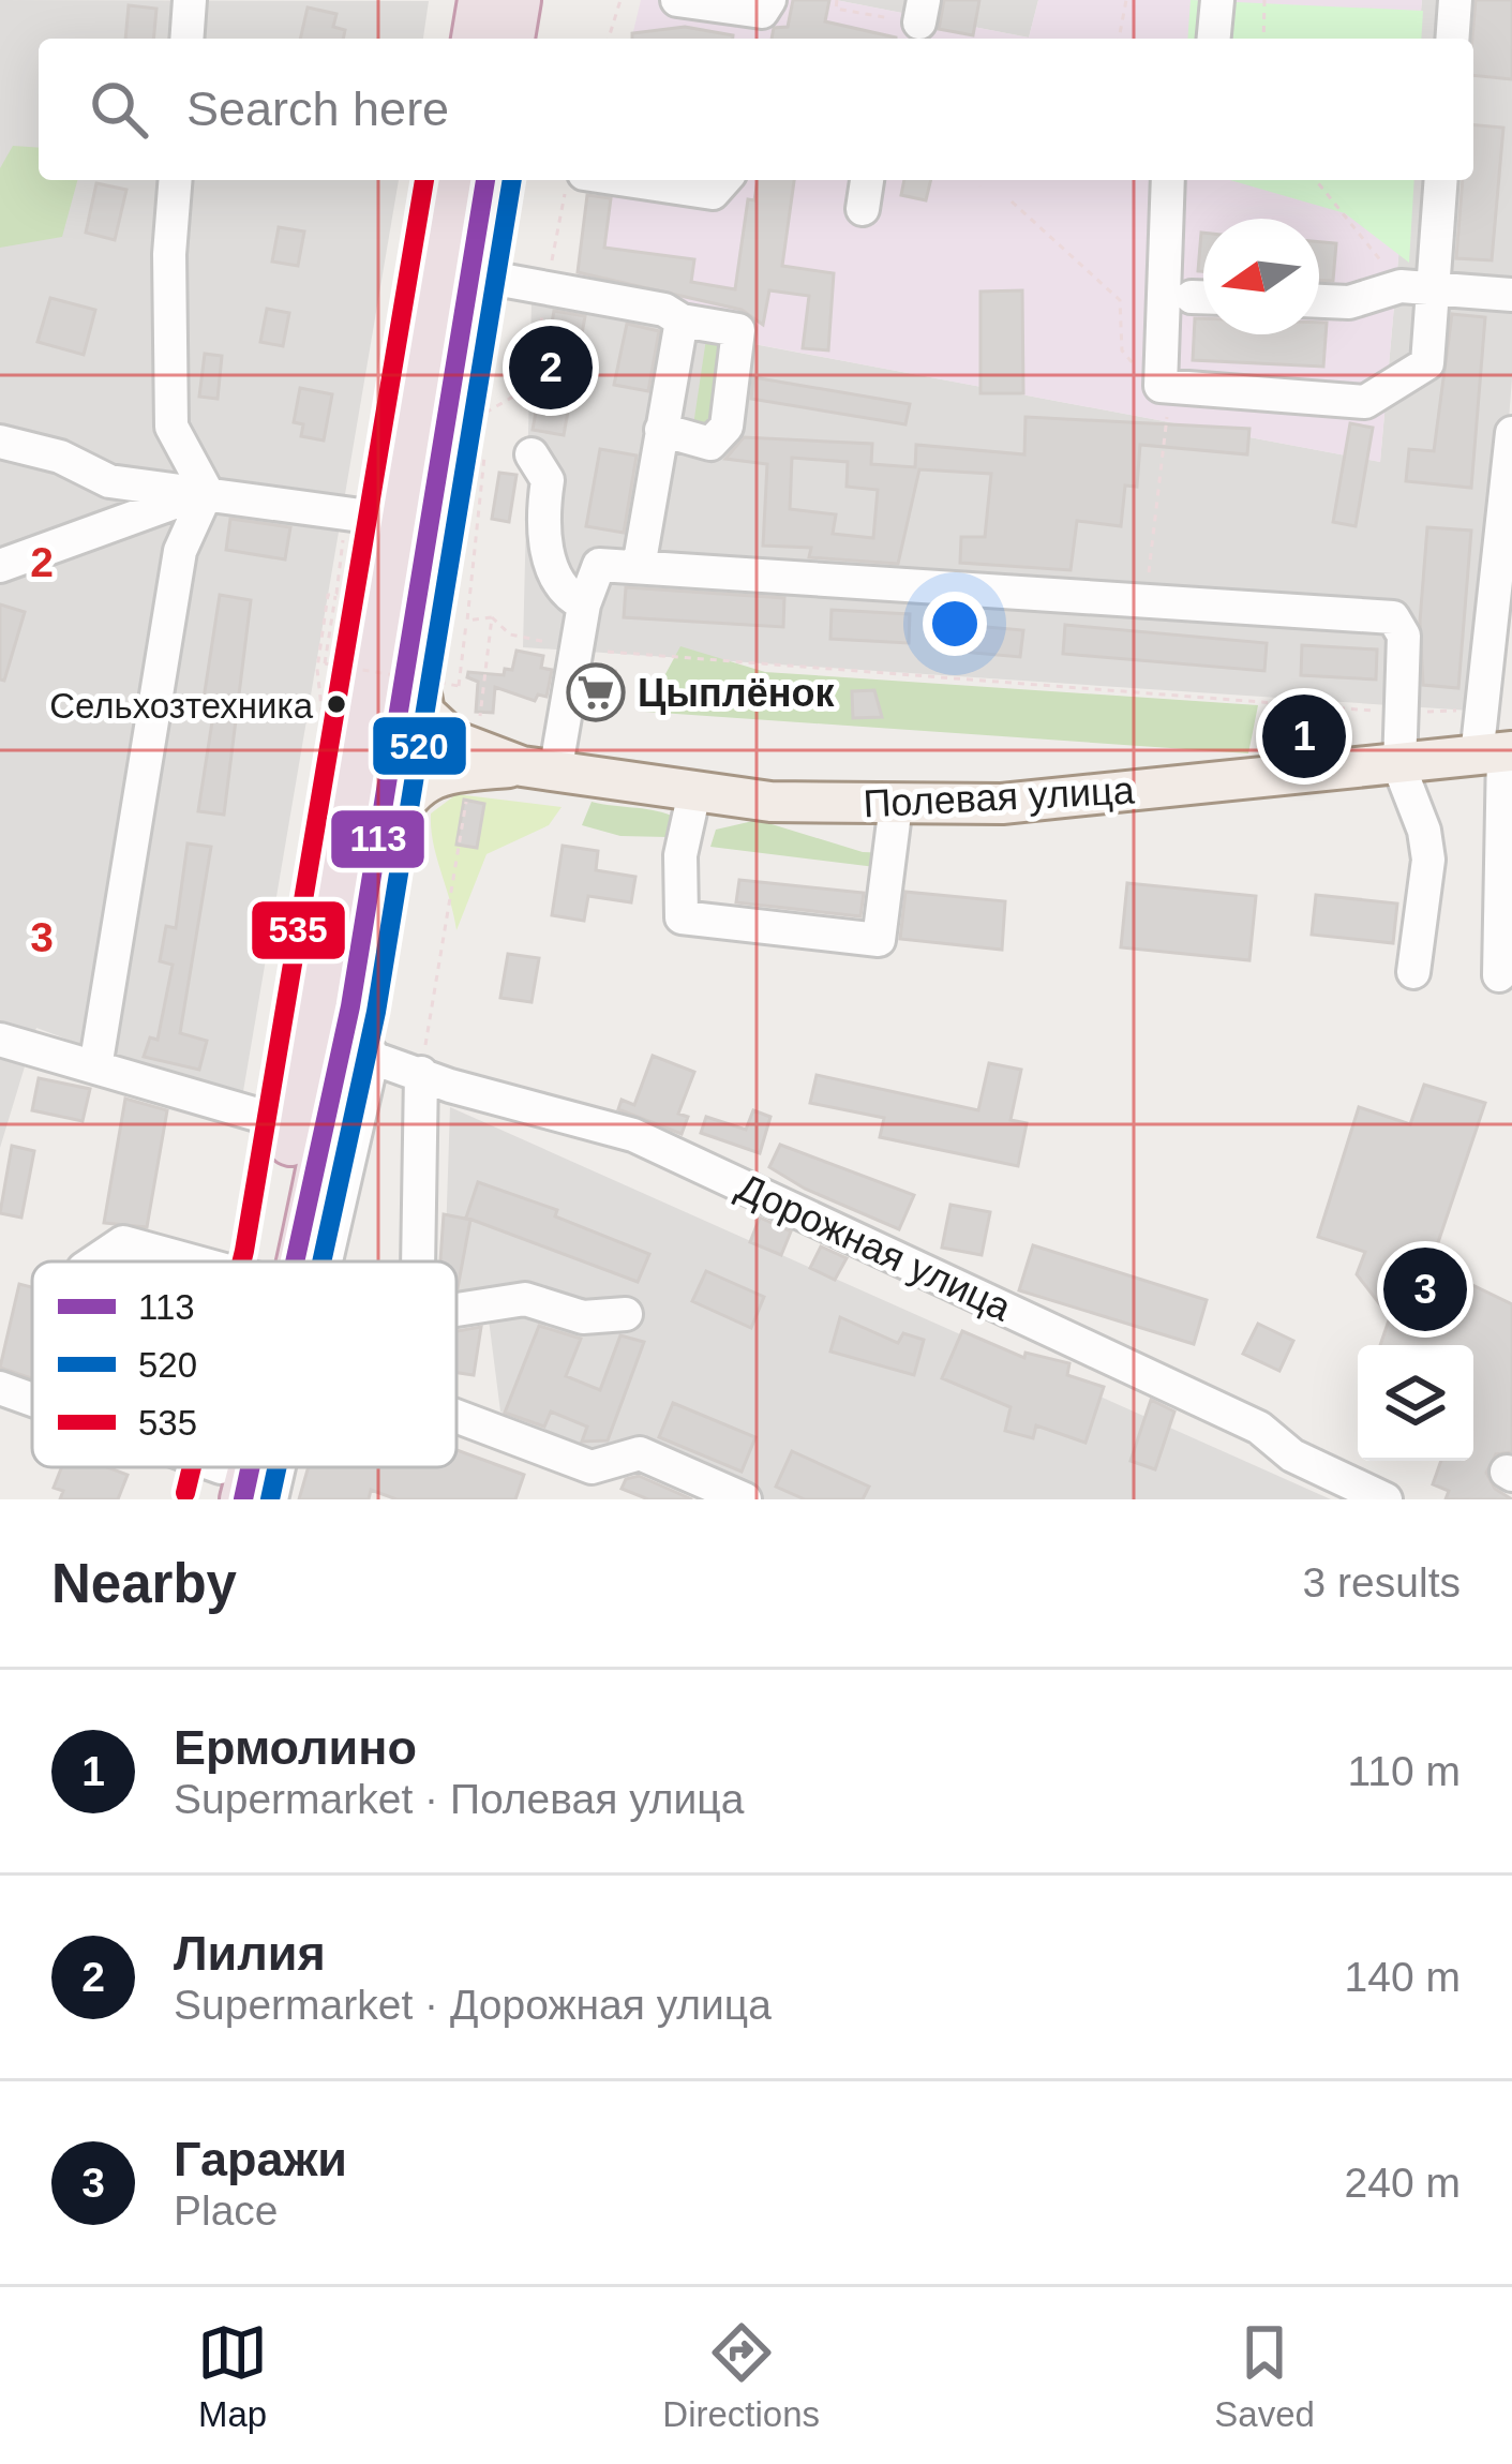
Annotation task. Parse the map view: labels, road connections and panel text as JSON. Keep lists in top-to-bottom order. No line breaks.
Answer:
{"streets":{"main road":["Полевая улица"],"street":["Дорожная улица"]},"places":{"supermarket":["Цыплёнок"],"other":["Сельхозтехника"]},"lines":["transit line 113","transit line 520","transit line 535"],"legend":["113","520","535"],"north":"left","page":{"search":"Search here","pins":["2","1","3"],"heading":["Nearby","3 results"],"list":[{"mark":"1","name":"Ермолино","note":"Supermarket · Полевая улица","value":"110 m"},{"mark":"2","name":"Лилия","note":"Supermarket · Дорожная улица","value":"140 m"},{"mark":"3","name":"Гаражи","note":"Place","value":"240 m"}],"nav":["Map","Directions","Saved"]},"grid":{"rows":["2","3"]}}
